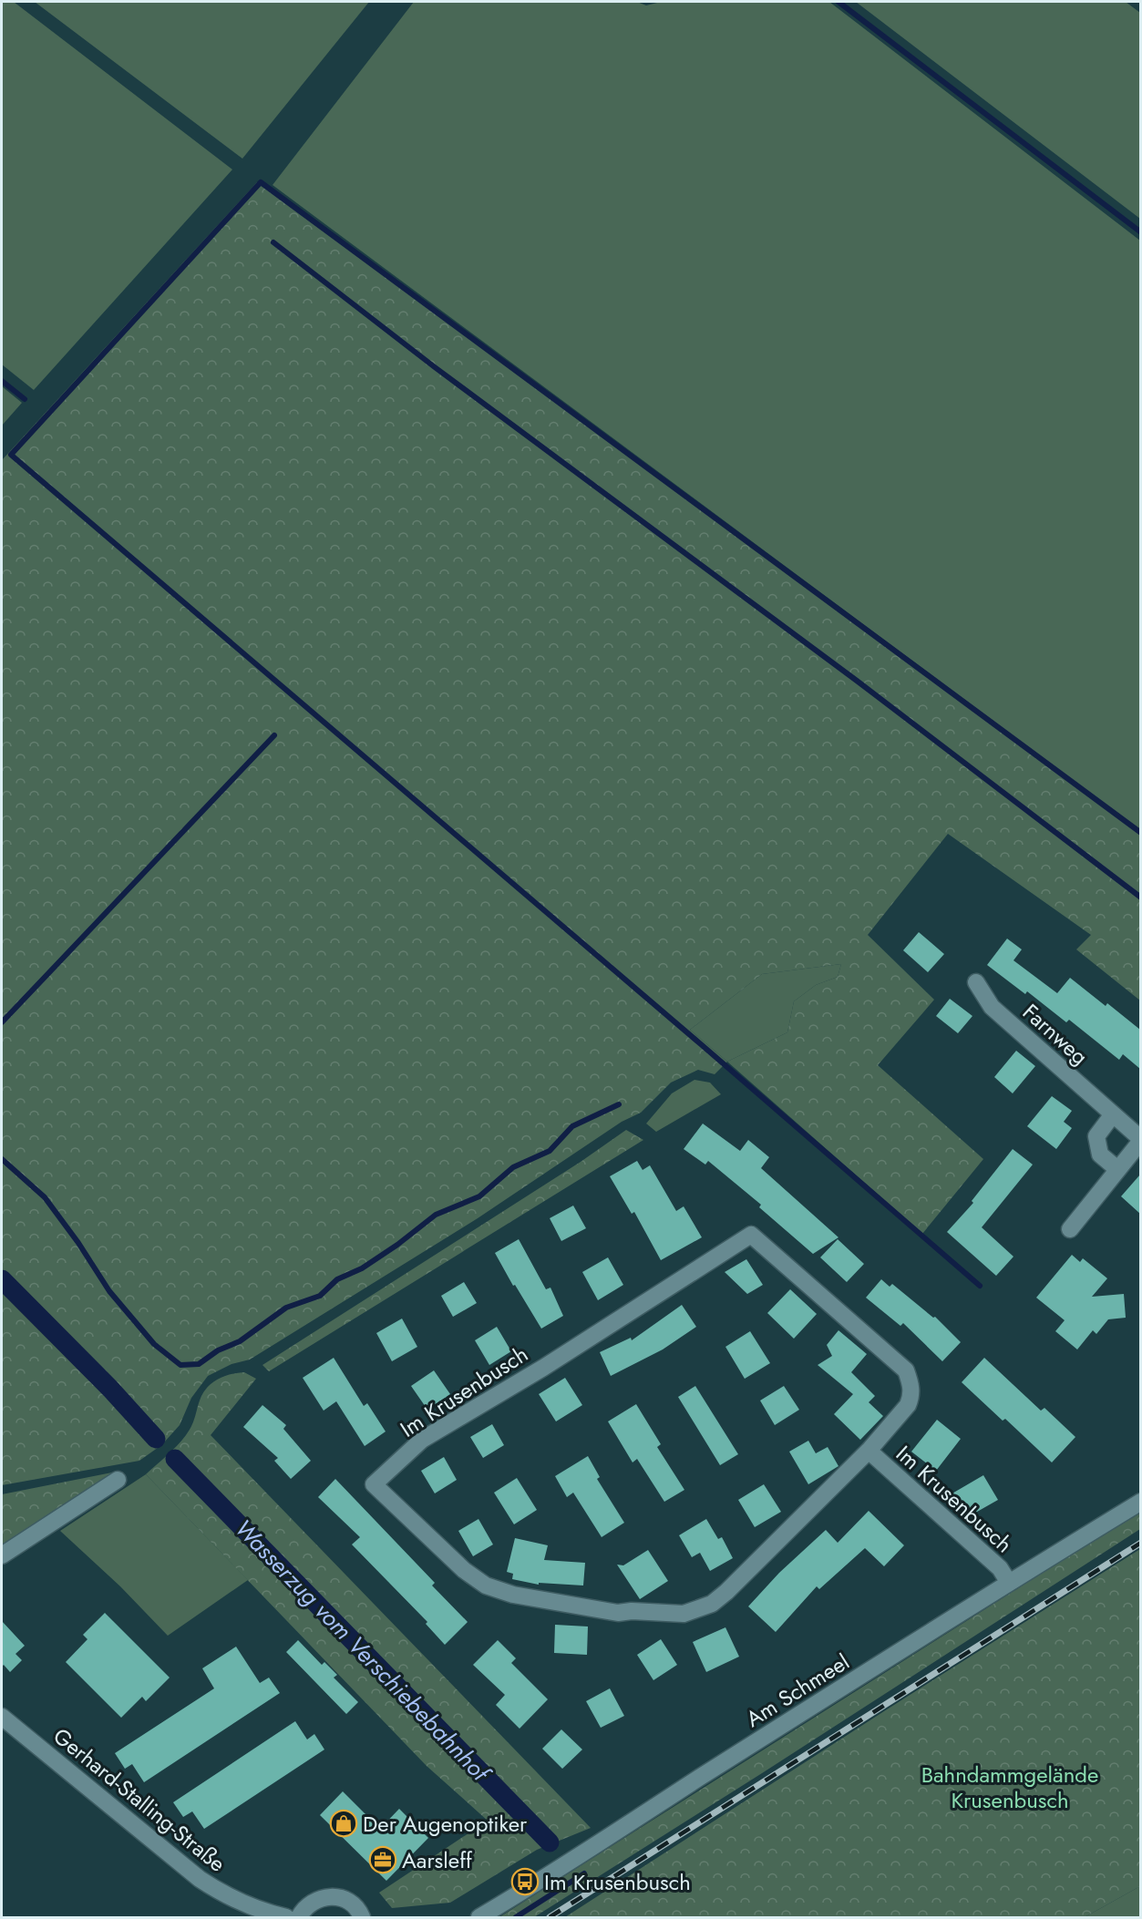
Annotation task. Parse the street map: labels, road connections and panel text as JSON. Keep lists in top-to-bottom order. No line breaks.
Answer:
{"streets":{"street":["Farnweg","Im Krusenbusch","Am Schmeel","Gerhard-Stalling-Straße"]},"crossings":[["Im Krusenbusch","Am Schmeel"]],"water":["Wasserzug vom Verschiebebahnhof"],"parks":["Bahndammgelände Krusenbusch"],"places":{"shop":["Der Augenoptiker"],"office":["Aarsleff"],"bus stop":["Im Krusenbusch"]}}
